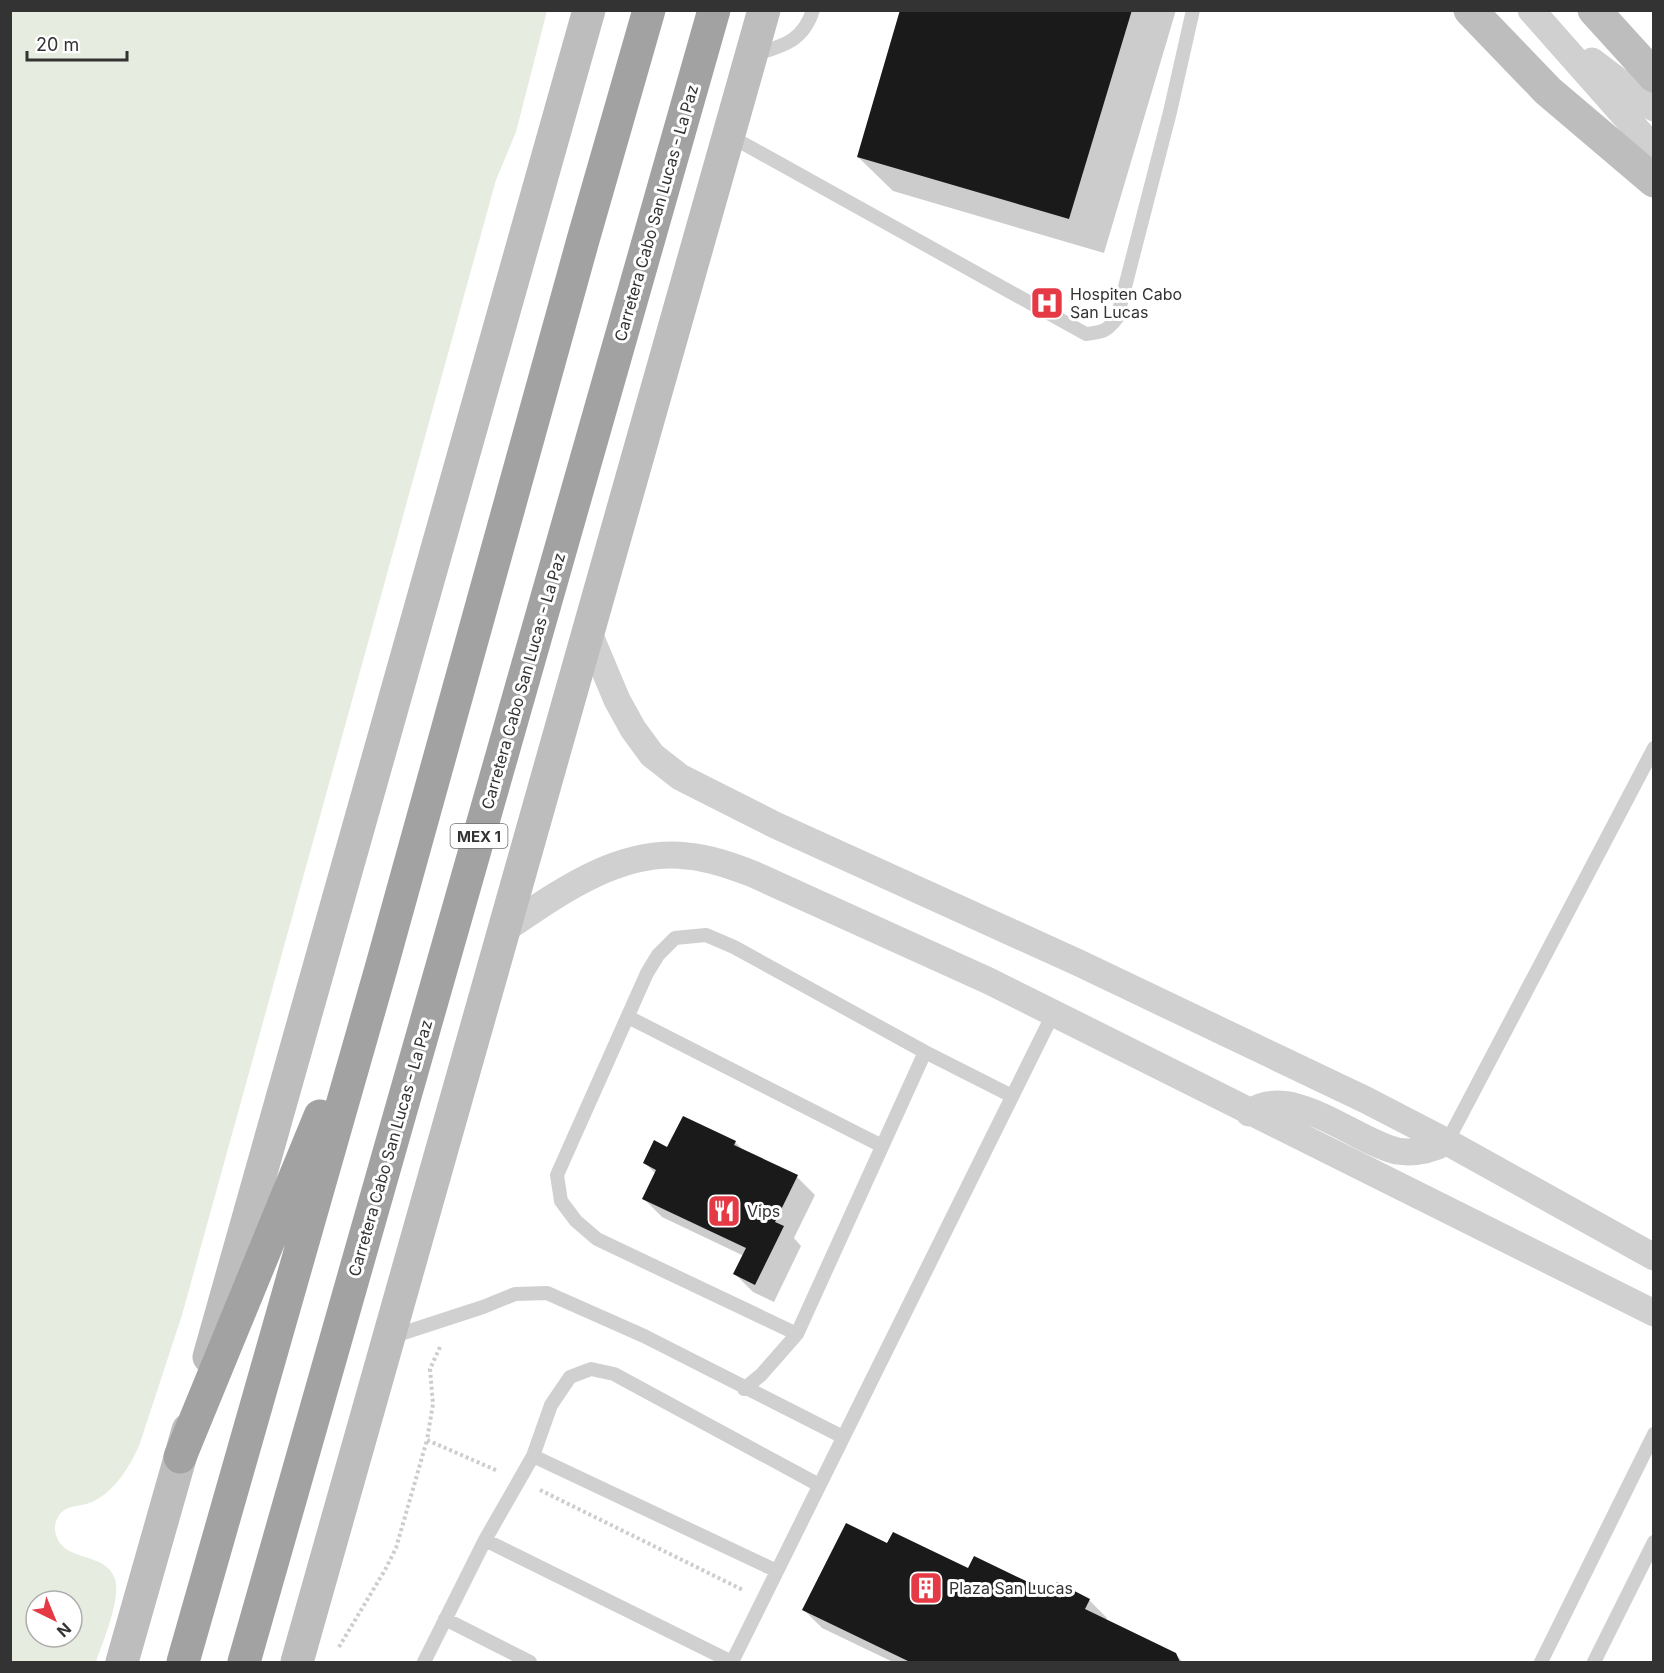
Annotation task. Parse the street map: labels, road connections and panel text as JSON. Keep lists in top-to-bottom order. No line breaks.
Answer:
{"streets":{"highway":["Carretera Cabo San Lucas - La Paz","MEX 1"]},"places":{"hospital":["Hospiten Cabo San Lucas"],"restaurant":["Vips"],"building":["Plaza San Lucas"]},"scale_bar":"20 m","north":"bottom right"}
